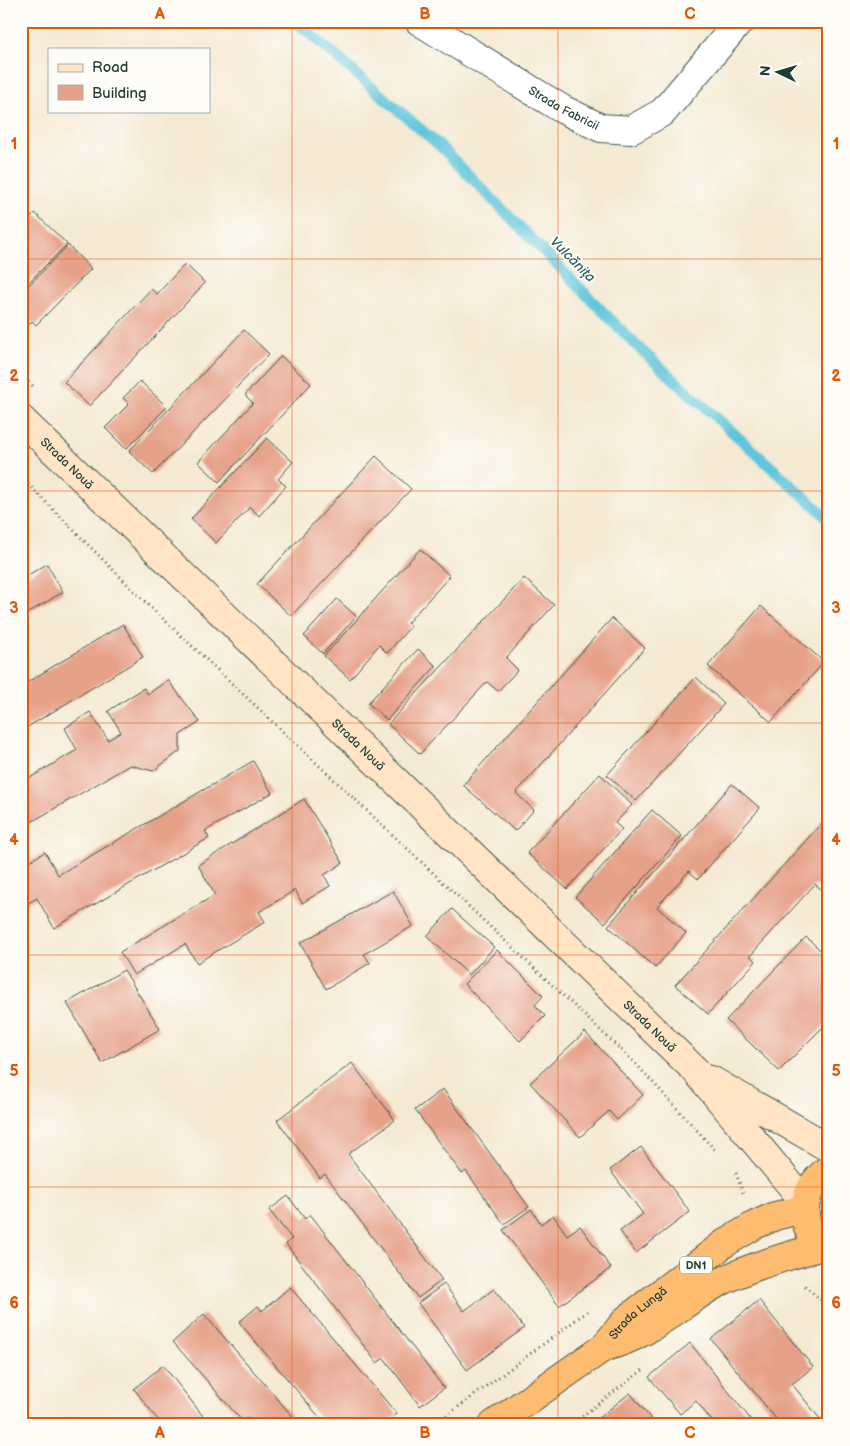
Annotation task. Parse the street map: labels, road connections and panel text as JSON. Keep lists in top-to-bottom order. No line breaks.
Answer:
{"streets":{"highway":["DN1","Strada Lungă"],"main road":["Strada Nouă"],"street":["Strada Fabricii"]},"crossings":[["Strada Nouă","DN1"],["Strada Nouă","Strada Lungă"],["DN1","Strada Lungă"]],"water":["Vulcănița"],"legend":["Road","Building"],"north":"left","grid":{"columns":["A","B","C"],"rows":["1","2","3","4","5","6"]}}
